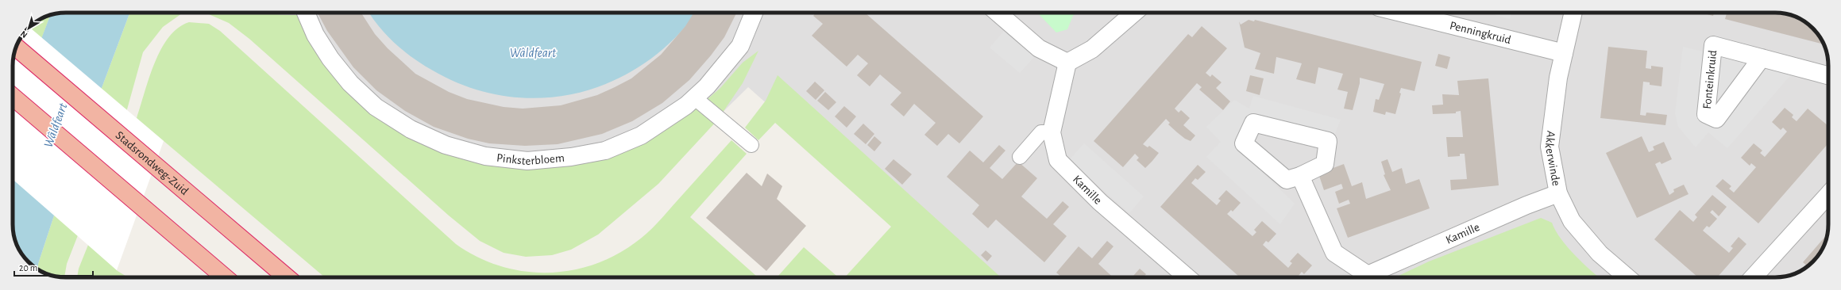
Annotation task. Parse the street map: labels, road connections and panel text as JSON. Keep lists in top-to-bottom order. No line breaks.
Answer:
{"streets":{"highway":["Stadsrondweg-Zuid"],"street":["Penningkruid","Pinksterbloem","Akkerwinde","Kamille"]},"crossings":[["Penningkruid","Akkerwinde"],["Akkerwinde","Kamille"]],"water":["Wâldfeart"],"scale_bar":"20 m","north":"bottom left"}
